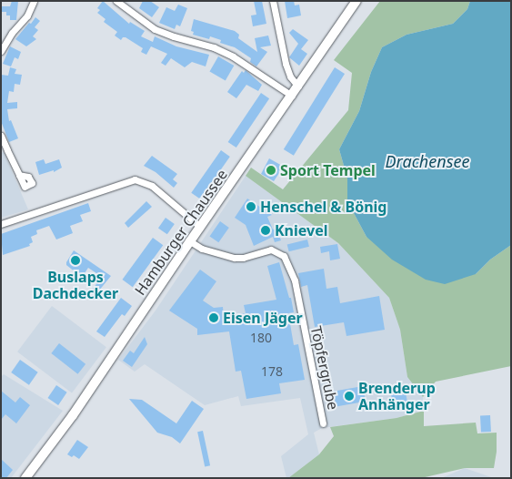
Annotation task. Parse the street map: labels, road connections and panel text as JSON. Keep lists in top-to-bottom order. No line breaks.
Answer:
{"streets":{"main road":["Hamburger Chaussee"],"street":["Töpfergrube"]},"crossings":[["Hamburger Chaussee","Töpfergrube"]],"water":["Drachensee"],"places":["Sport Tempel","Henschel & Bönig","Knievel","Buslaps Dachdecker","Eisen Jäger","Brenderup Anhänger"],"house_numbers":["180","178"]}
